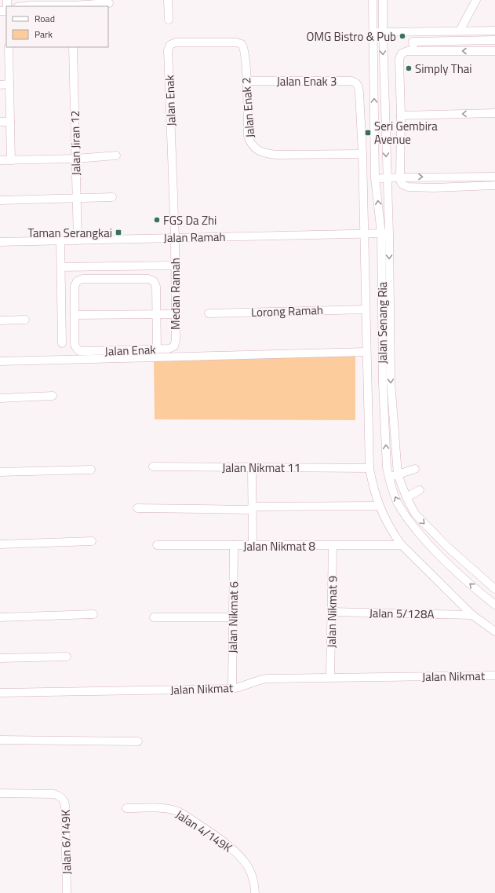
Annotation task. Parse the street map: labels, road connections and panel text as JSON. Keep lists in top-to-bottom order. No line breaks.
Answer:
{"streets":{"street":["Jalan Enak 3","Jalan Enak","Jalan Enak 2","Jalan Jiran 12","Jalan Ramah","Medan Ramah","Lorong Ramah","Jalan Senang Ria","Jalan Nikmat 11","Jalan Nikmat 8","Jalan Nikmat 9","Jalan 5/128A","Jalan Nikmat 6","Jalan Nikmat","Jalan 4/149K","Jalan 6/149K"]},"crossings":[["Jalan Enak 3","Jalan Enak 2"],["Jalan Enak","Jalan Enak 2"],["Jalan Enak","Jalan Ramah"],["Jalan Enak","Medan Ramah"],["Jalan Jiran 12","Jalan Ramah"],["Jalan Ramah","Medan Ramah"],["Jalan Ramah","Jalan Senang Ria"],["Jalan Nikmat 8","Jalan Nikmat 9"],["Jalan Nikmat 8","Jalan Nikmat 6"],["Jalan Nikmat 9","Jalan 5/128A"],["Jalan Nikmat 9","Jalan Nikmat"],["Jalan Nikmat 6","Jalan Nikmat"]],"places":{"other":["OMG Bistro & Pub","Simply Thai","FGS Da Zhi"],"transit":["Seri Gembira Avenue","Taman Serangkai"]},"legend":["Road","Park"]}
